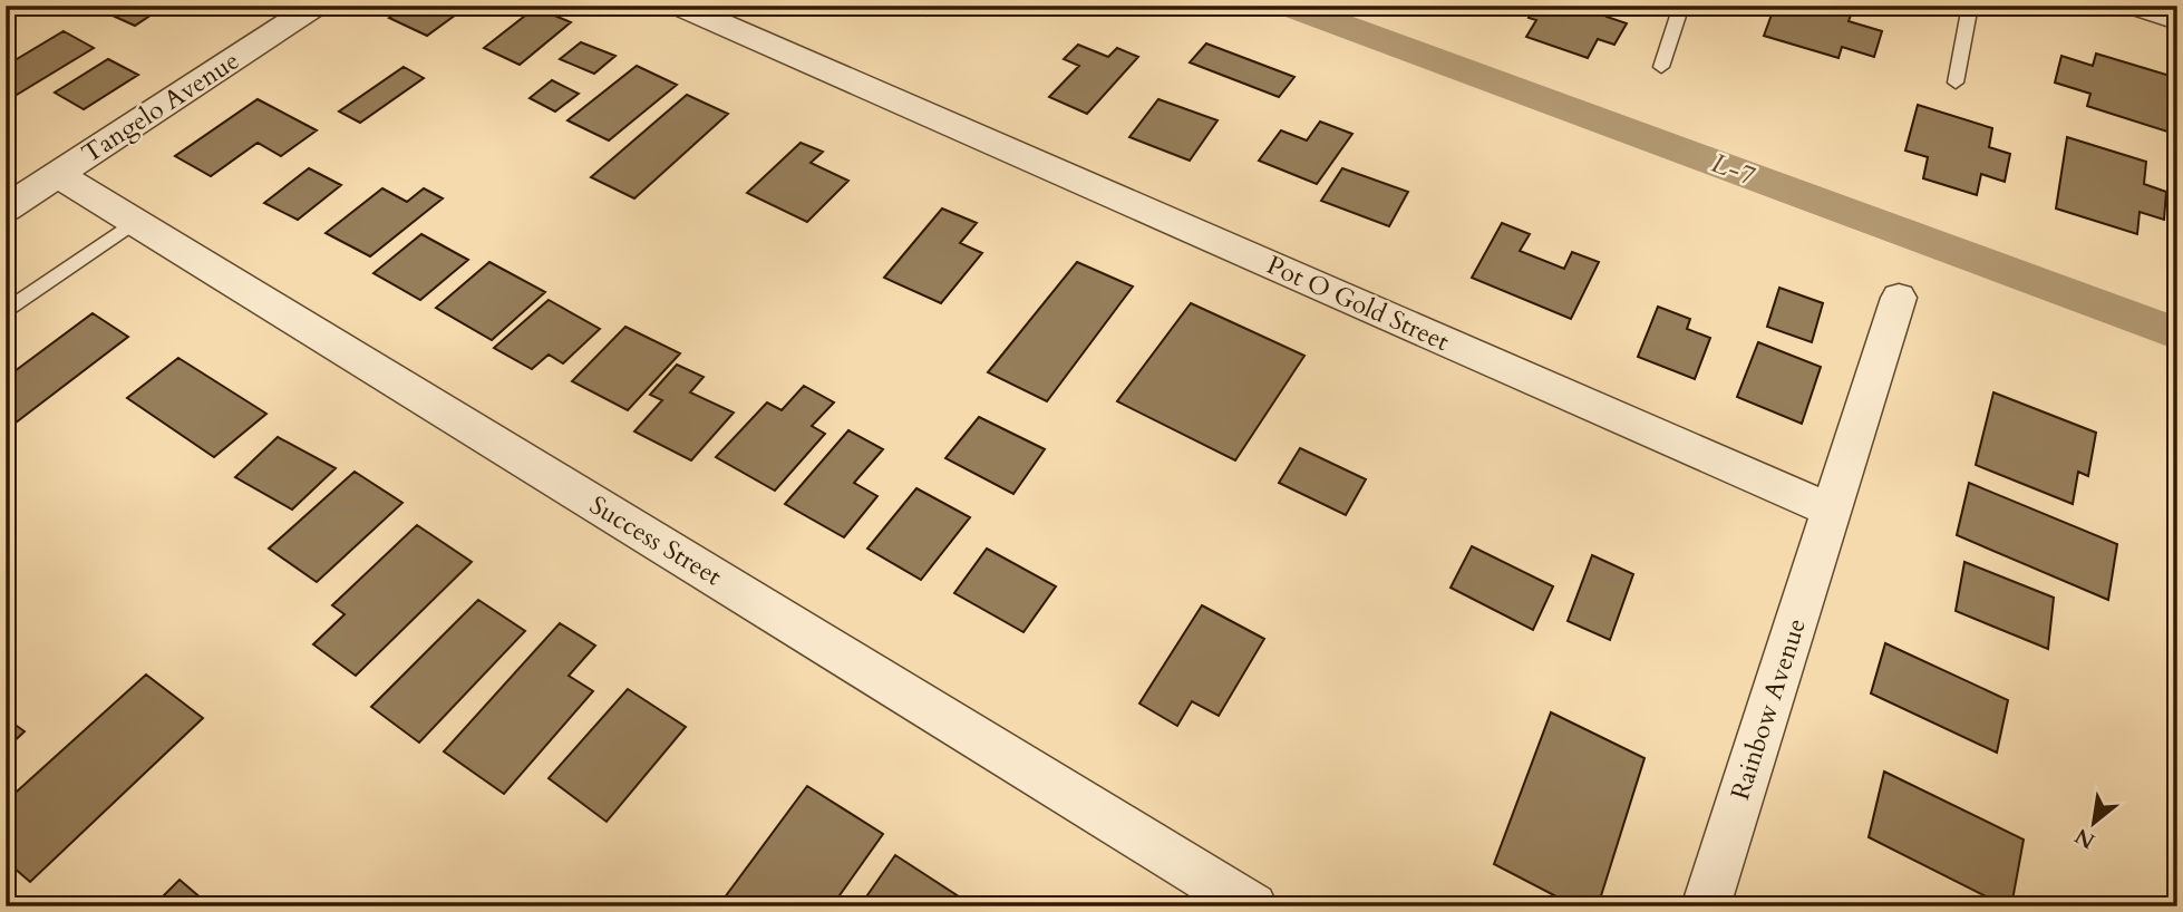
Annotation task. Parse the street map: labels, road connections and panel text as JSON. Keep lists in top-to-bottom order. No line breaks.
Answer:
{"streets":{"street":["Tangelo Avenue","Pot O Gold Street","Success Street","Rainbow Avenue"]},"crossings":[["Tangelo Avenue","Success Street"],["Pot O Gold Street","Rainbow Avenue"]],"water":["L-7"],"north":"bottom left"}
